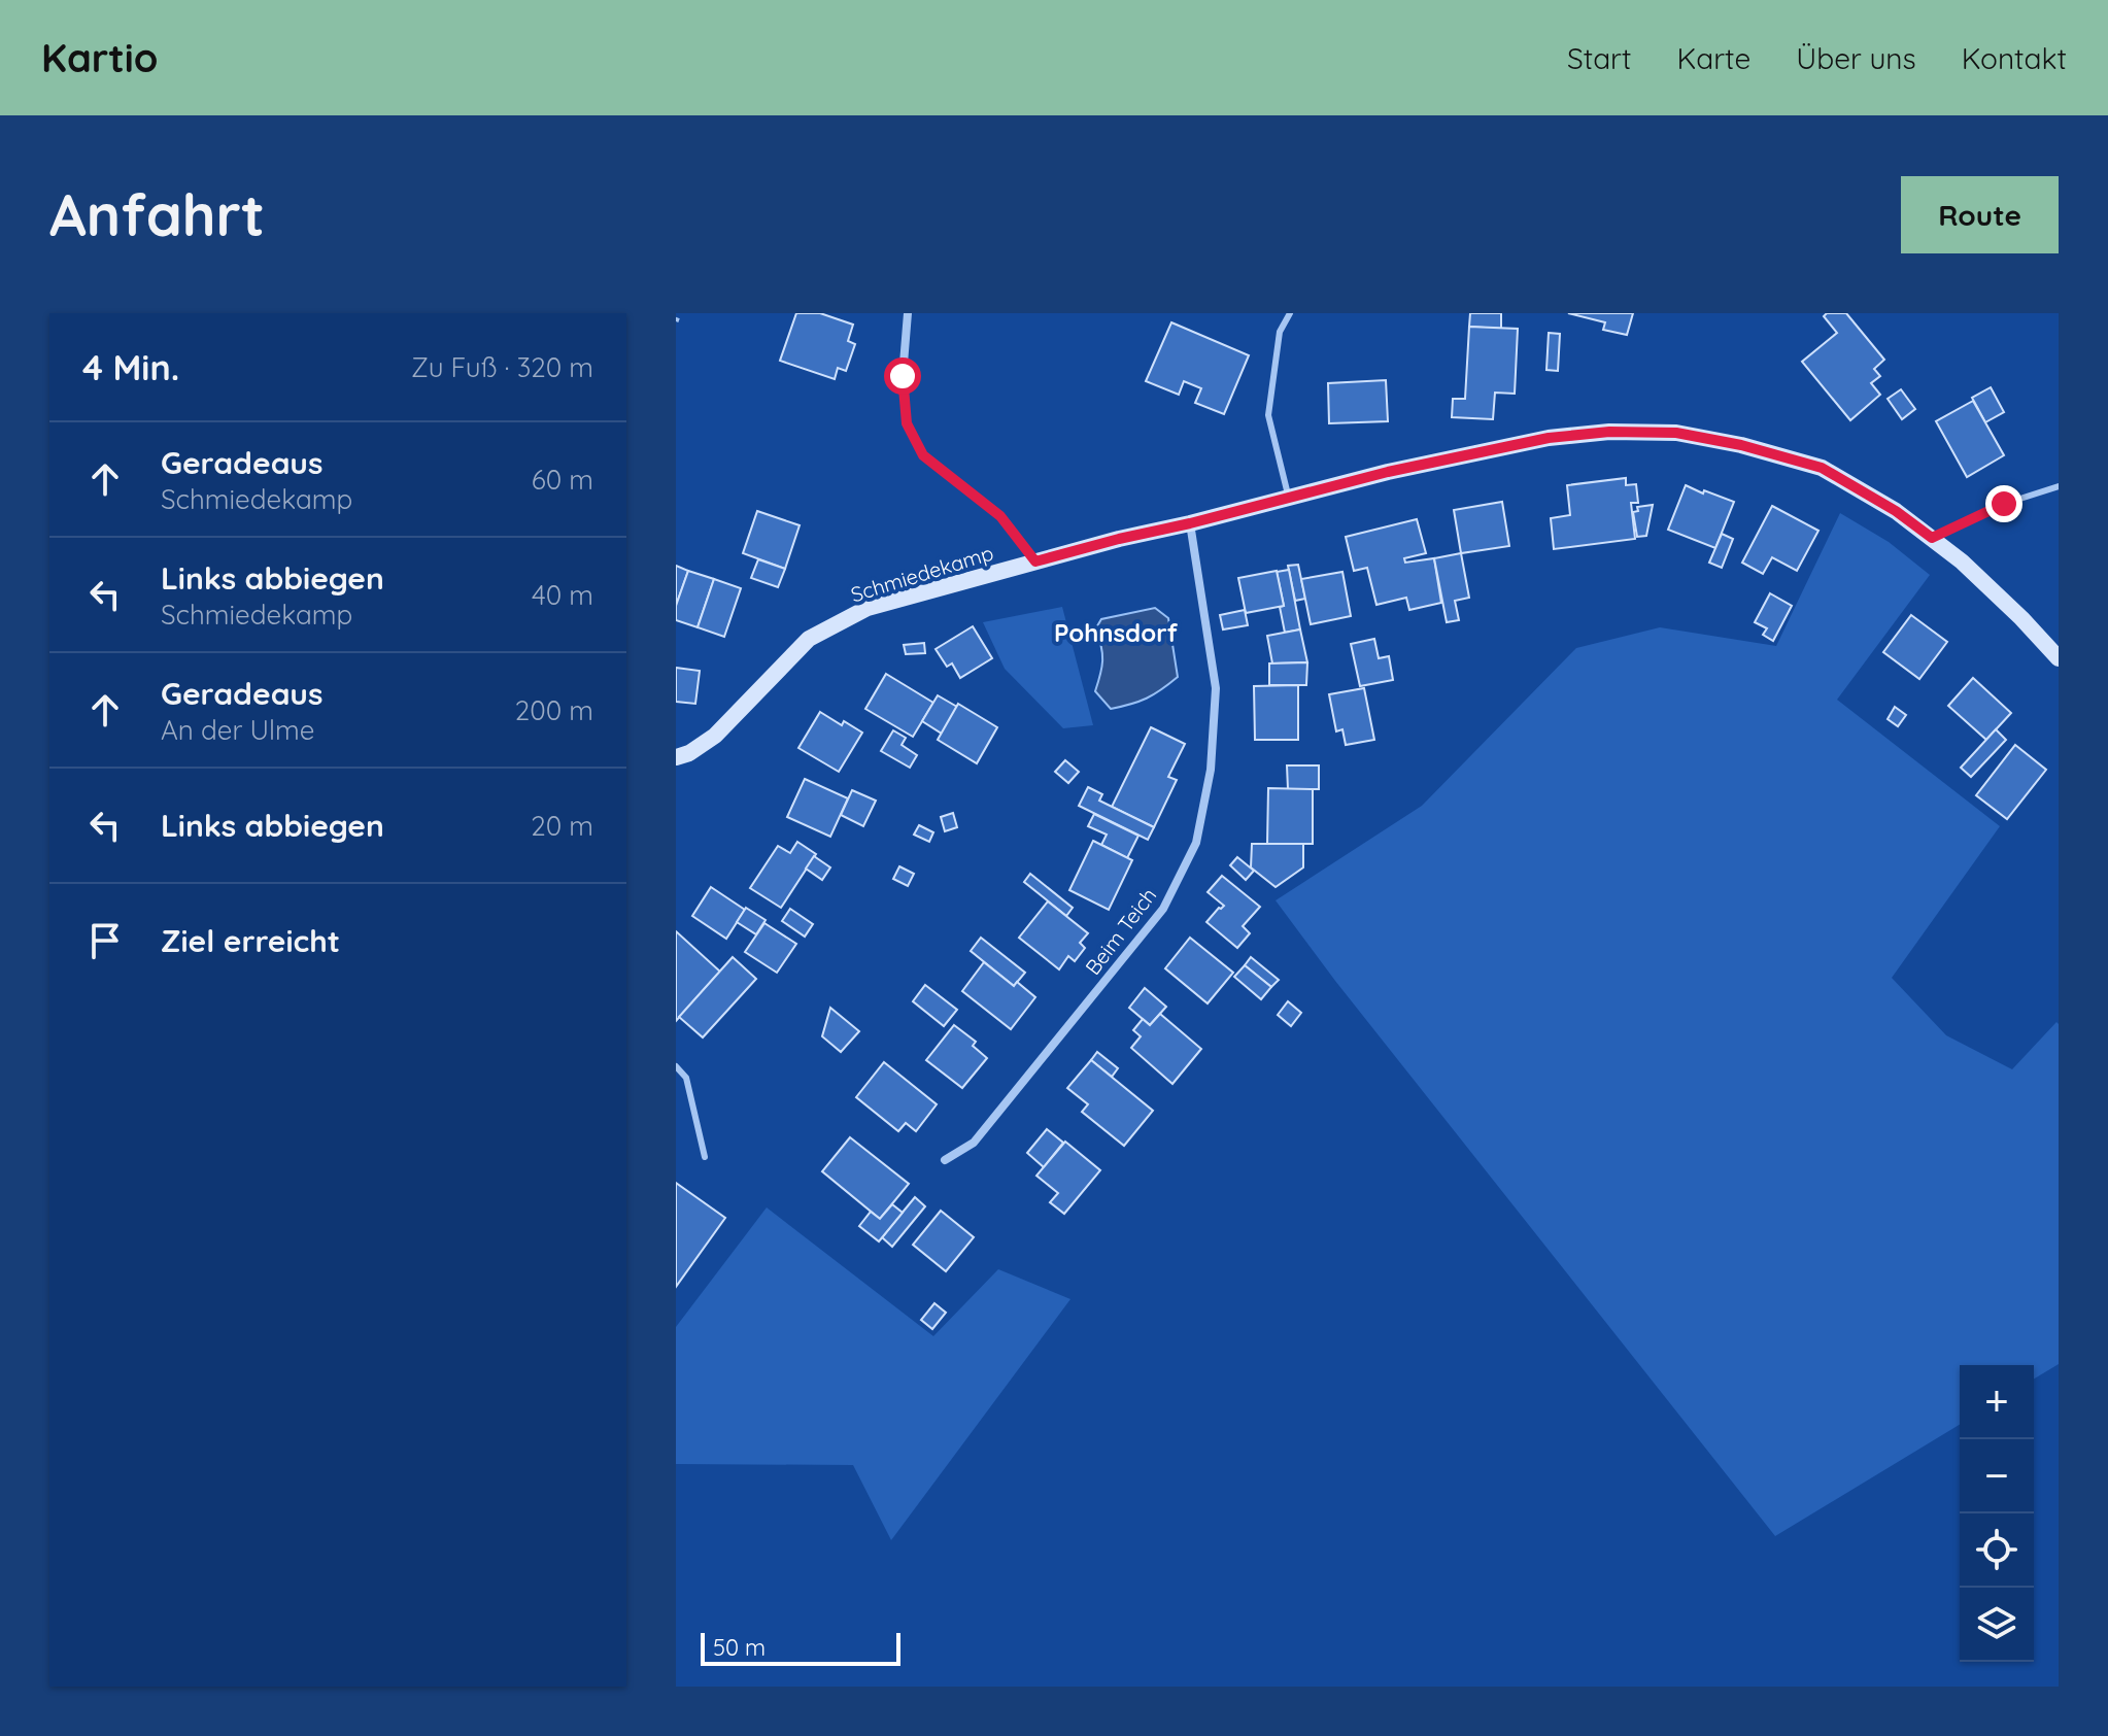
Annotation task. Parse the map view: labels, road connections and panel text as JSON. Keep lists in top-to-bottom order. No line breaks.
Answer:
{"streets":{"main road":["Schmiedekamp"],"street":["Beim Teich"]},"crossings":[["Schmiedekamp","Beim Teich"]],"districts":["Pohnsdorf"],"scale_bar":"50 m","page":{"header":"Kartio","nav":["Start","Karte","Über uns","Kontakt"],"buttons":"Route","title":"Anfahrt","heading":["4 Min.","Zu Fuß · 320 m"],"list":[["Geradeaus","Schmiedekamp","60 m"],["Links abbiegen","Schmiedekamp","40 m"],["Geradeaus","An der Ulme","200 m"],["Links abbiegen","20 m"],"Ziel erreicht"],"map_buttons":["+","−"],"scale":"50 m"}}
